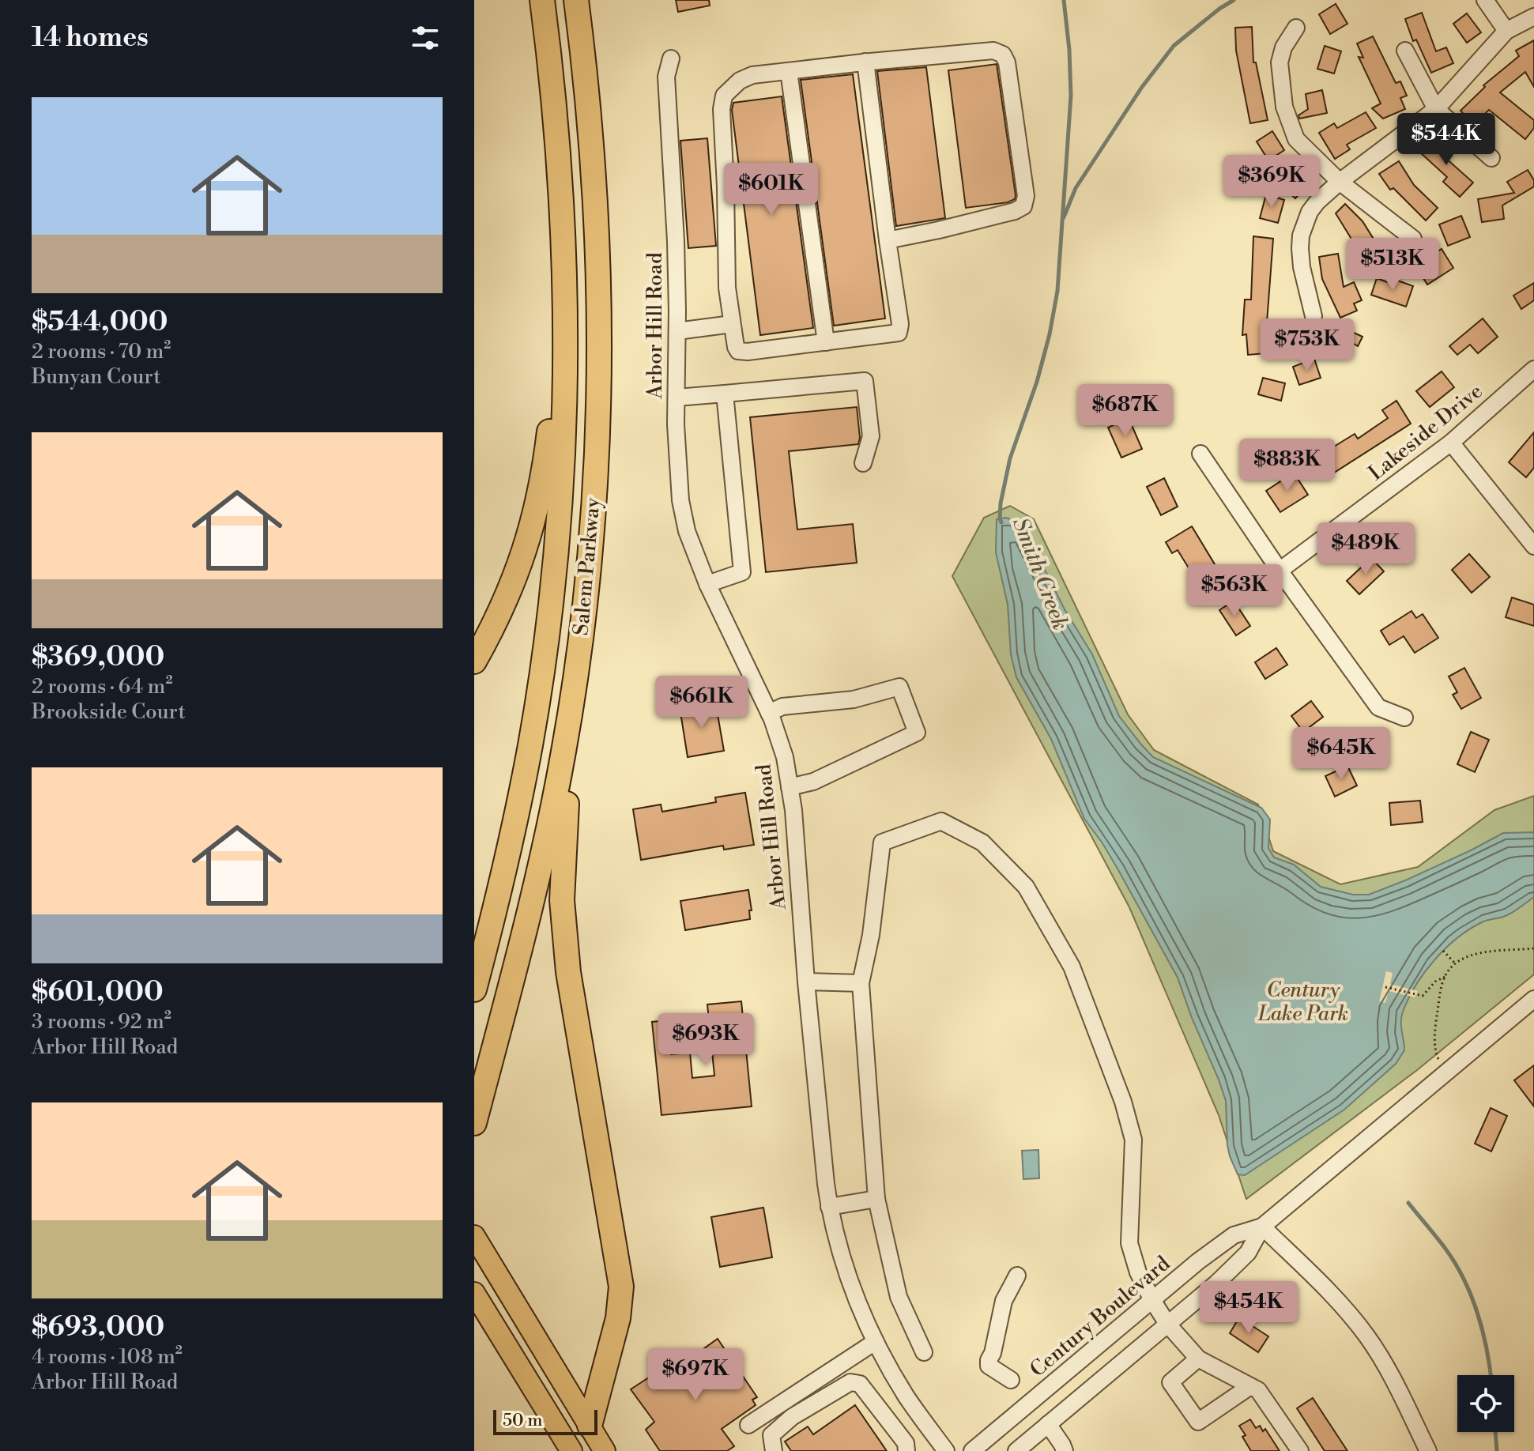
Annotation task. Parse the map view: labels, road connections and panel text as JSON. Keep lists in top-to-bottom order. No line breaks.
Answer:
{"streets":{"highway":["Salem Parkway"],"street":["Arbor Hill Road","Lakeside Drive","Century Boulevard"]},"water":["Smith Creek"],"parks":["Century Lake Park"],"scale_bar":"50 m","page":{"heading":"14 homes","list":[{"name":"$544,000","note":"2 rooms · 70 m² · Bunyan Court"},{"name":"$369,000","note":"2 rooms · 64 m² · Brookside Court"},{"name":"$601,000","note":"3 rooms · 92 m² · Arbor Hill Road"},{"name":"$693,000","note":"4 rooms · 108 m² · Arbor Hill Road"}],"price":["$544K","$369K","$601K","$513K","$753K","$687K","$883K","$489K","$563K","$661K","$645K","$693K","$454K","$697K"],"scale":"50 m"}}
